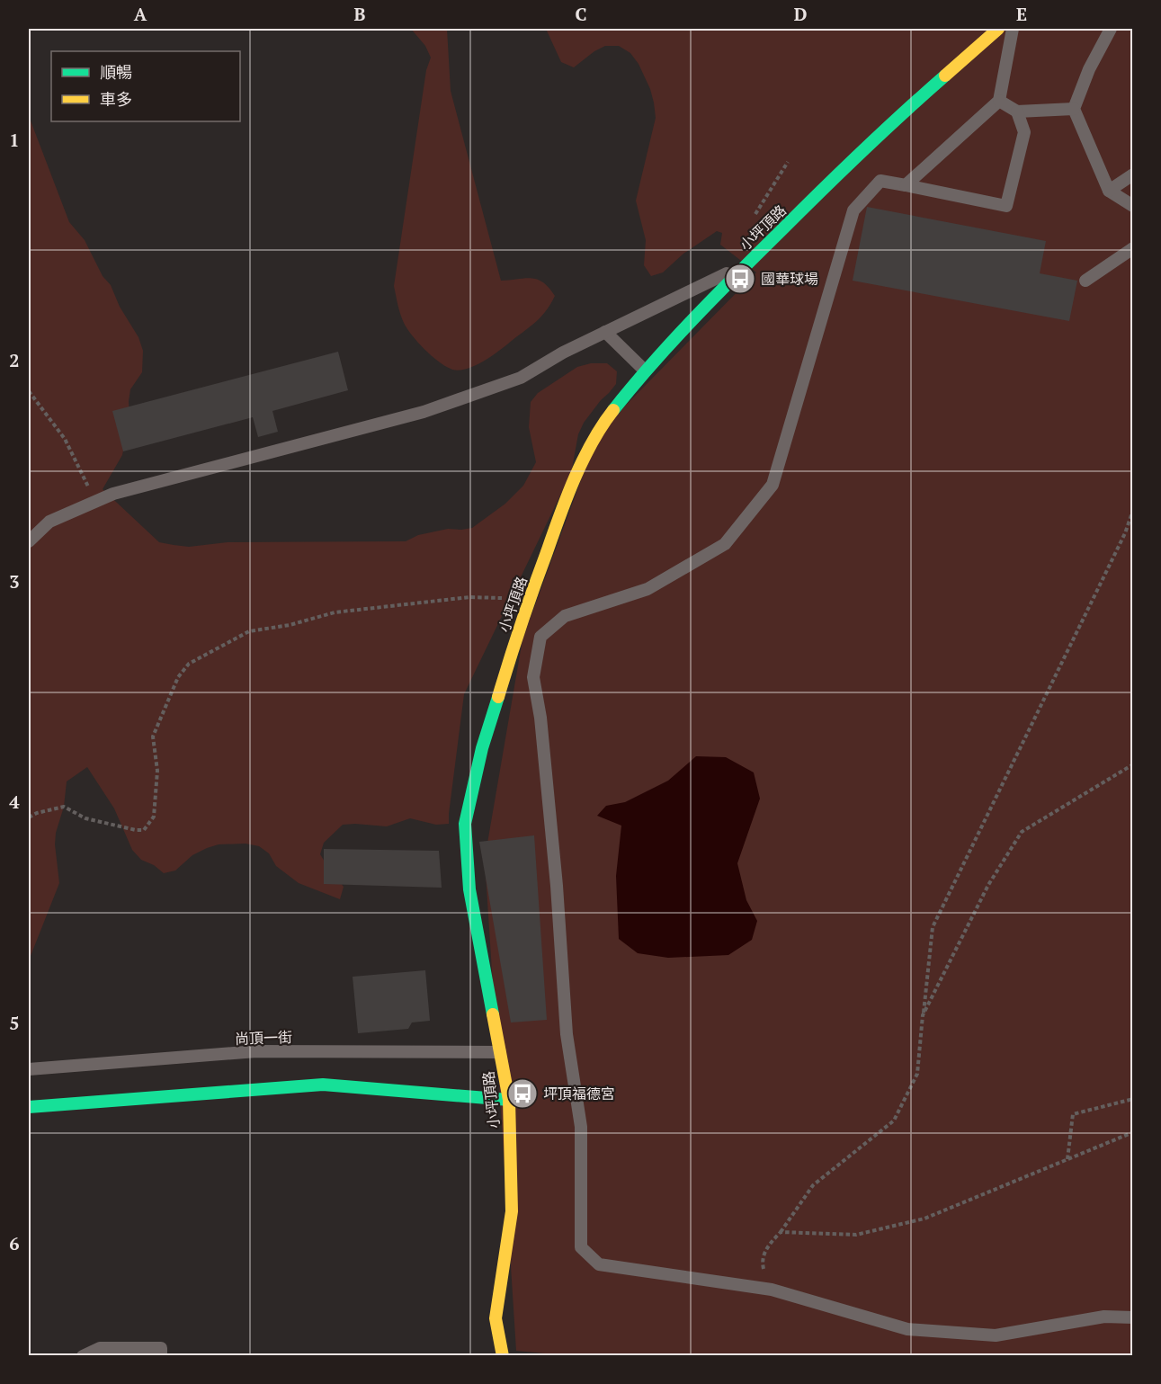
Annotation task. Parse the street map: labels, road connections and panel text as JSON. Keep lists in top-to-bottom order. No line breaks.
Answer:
{"streets":{"street":["小坪頂路"],"lane":["尚頂一街"]},"crossings":[["小坪頂路","尚頂一街"]],"places":{"bus stop":["國華球場","坪頂福德宮"]},"legend":["順暢","車多"],"grid":{"columns":["A","B","C","D","E"],"rows":["1","2","3","4","5","6"]}}
